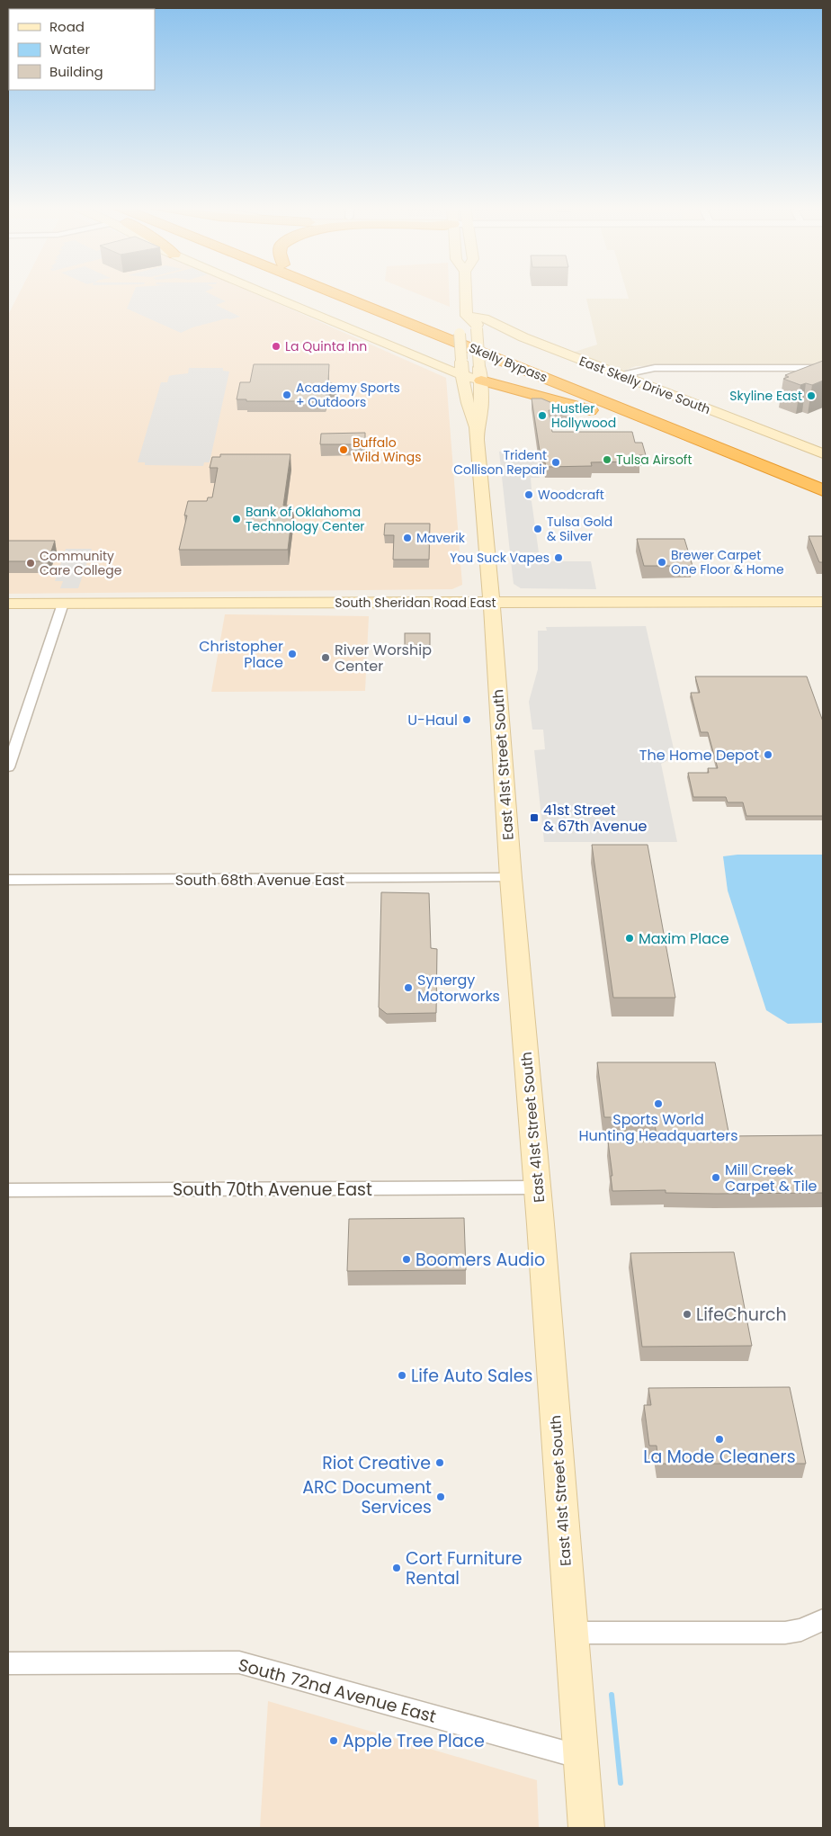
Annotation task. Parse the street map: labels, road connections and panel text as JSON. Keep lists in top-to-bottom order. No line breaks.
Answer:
{"streets":{"highway":["Skelly Bypass"],"main road":["East Skelly Drive South","South Sheridan Road East","East 41st Street South"],"street":["South 68th Avenue East","South 70th Avenue East","South 72nd Avenue East"]},"crossings":[["East Skelly Drive South","East 41st Street South"],["South Sheridan Road East","East 41st Street South"],["East 41st Street South","South 68th Avenue East"],["East 41st Street South","South 70th Avenue East"],["East 41st Street South","South 72nd Avenue East"]],"places":{"other":["La Quinta Inn","Academy Sports + Outdoors","Skyline East","Hustler Hollywood","Buffalo Wild Wings","Tulsa Airsoft","Trident Collison Repair","Woodcraft","Bank of Oklahoma Technology Center","Tulsa Gold & Silver","Maverik","You Suck Vapes","Brewer Carpet One Floor & Home","Community Care College","Christopher Place","River Worship Center","U-Haul","The Home Depot","Maxim Place","Synergy Motorworks","Sports World Hunting Headquarters","Mill Creek Carpet & Tile","Boomers Audio","LifeChurch","Life Auto Sales","La Mode Cleaners","Riot Creative","ARC Document Services","Cort Furniture Rental","Apple Tree Place"],"transit":["41st Street & 67th Avenue"]},"legend":["Road","Water","Building"]}
